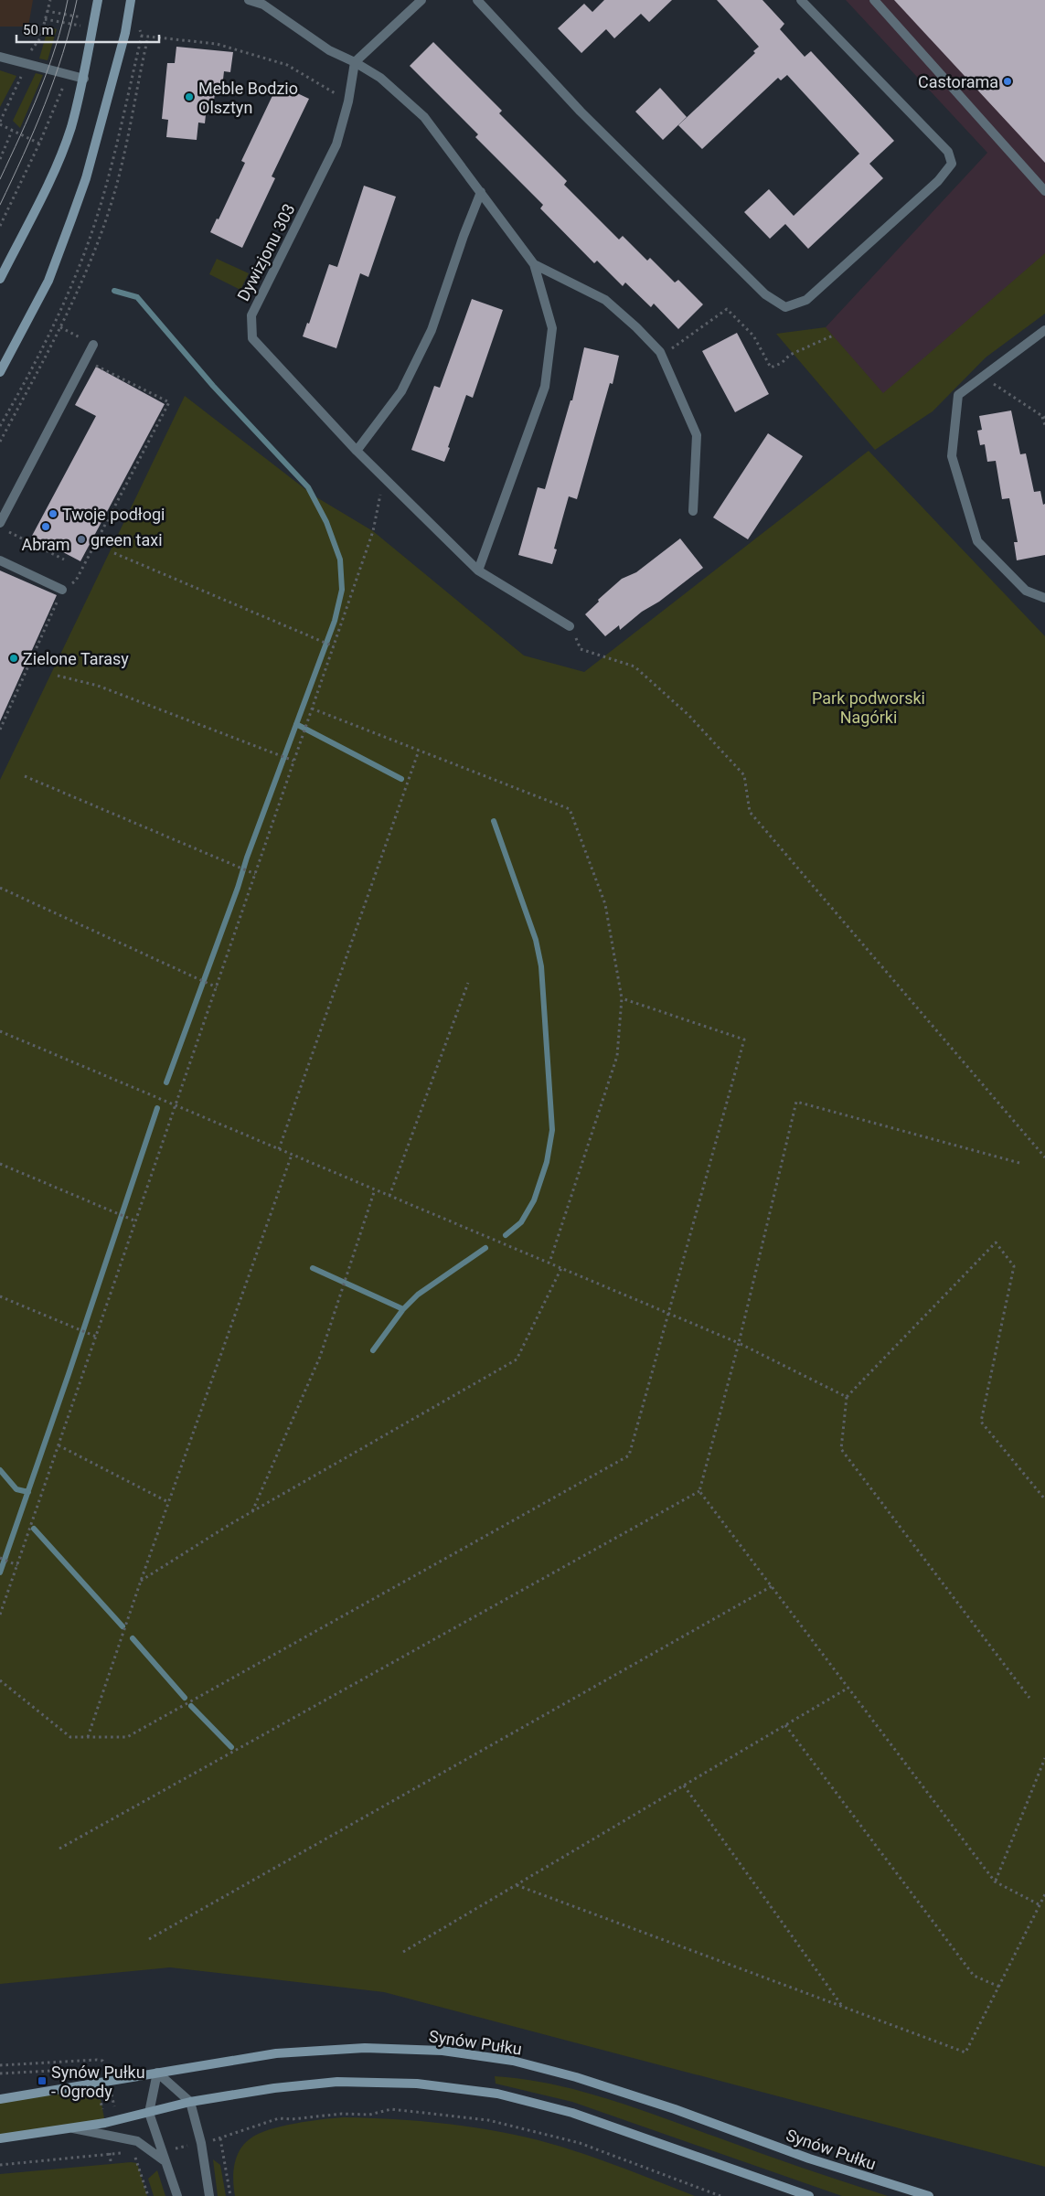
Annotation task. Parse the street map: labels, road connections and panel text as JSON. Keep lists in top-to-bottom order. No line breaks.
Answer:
{"streets":{"main road":["Synów Pułku"],"street":["Dywizjonu 303"]},"parks":["Park podworski Nagórki"],"places":{"other":["Castorama","Meble Bodzio Olsztyn","Twoje podłogi","Abram","green taxi","Zielone Tarasy"],"transit":["Synów Pułku - Ogrody"]},"scale_bar":"50 m"}
